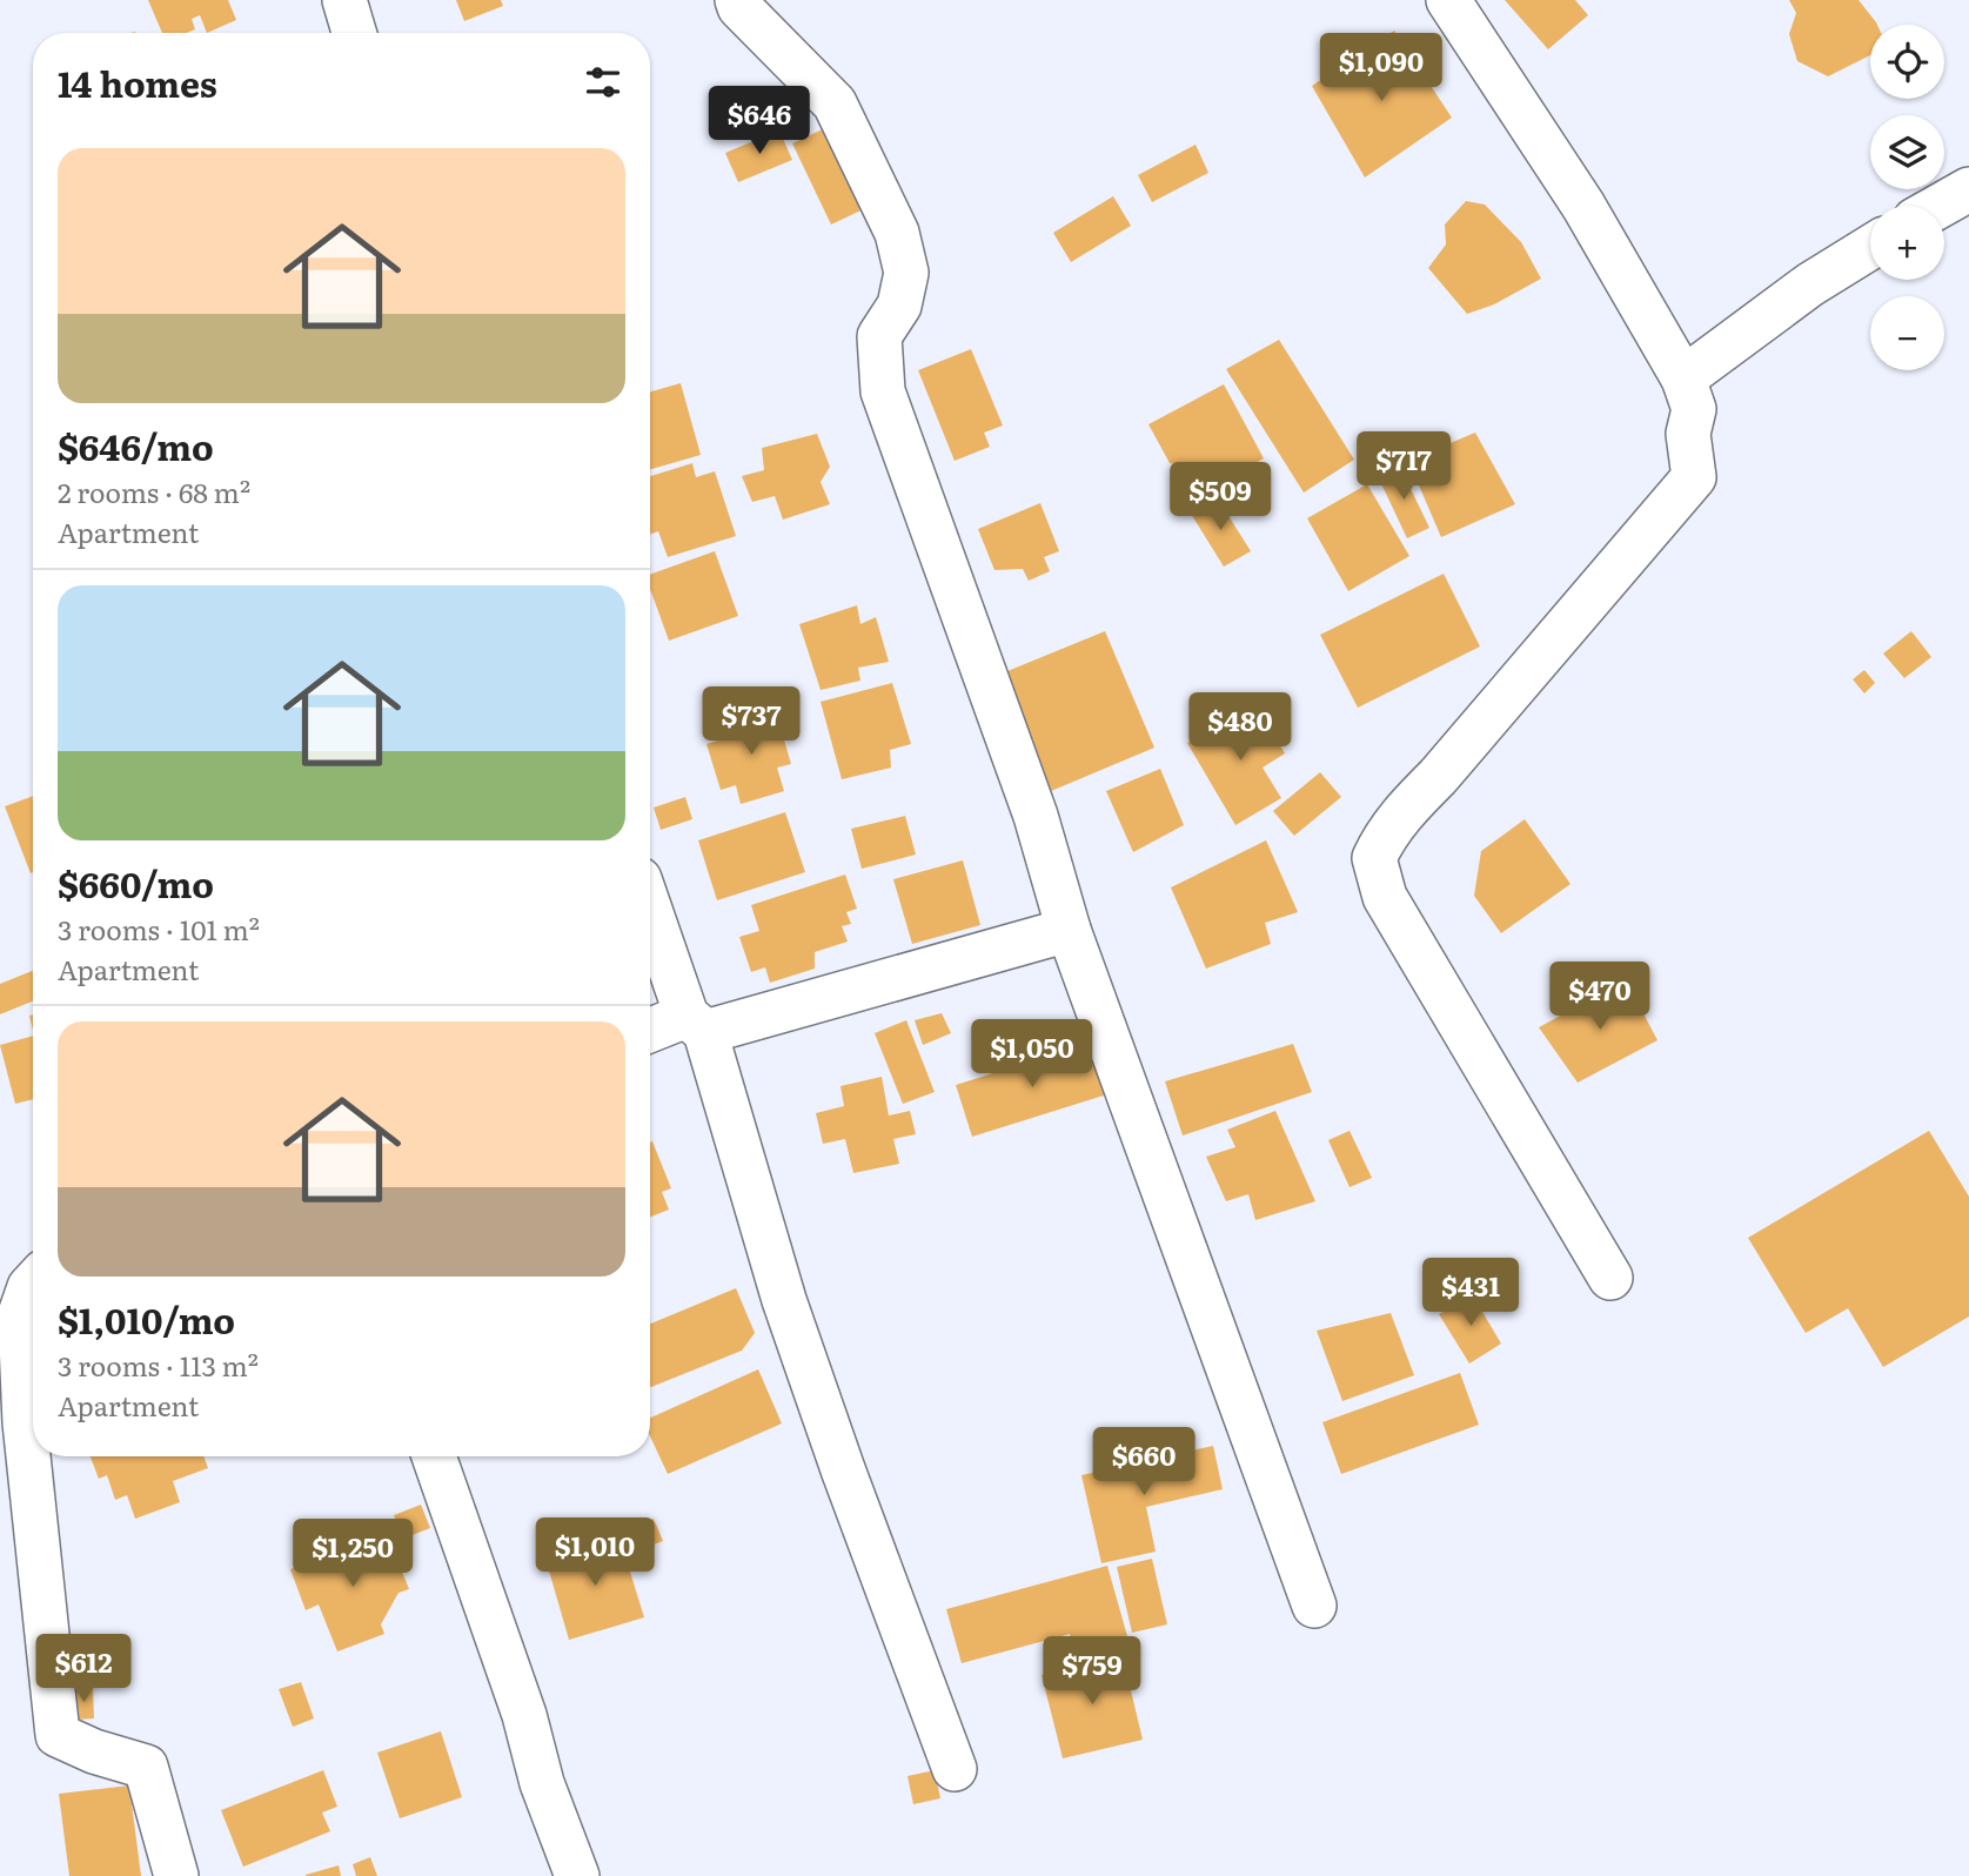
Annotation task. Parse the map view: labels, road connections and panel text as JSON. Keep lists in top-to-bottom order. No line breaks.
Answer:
{"page":{"map_buttons":["+","−"],"price":["$1,090","$646","$717","$509","$737","$480","$470","$1,050","$431","$660","$1,010","$1,250","$612","$759"],"heading":"14 homes","list":[{"name":"$646/mo","note":"2 rooms · 68 m² · Apartment"},{"name":"$660/mo","note":"3 rooms · 101 m² · Apartment"},{"name":"$1,010/mo","note":"3 rooms · 113 m² · Apartment"}]}}
